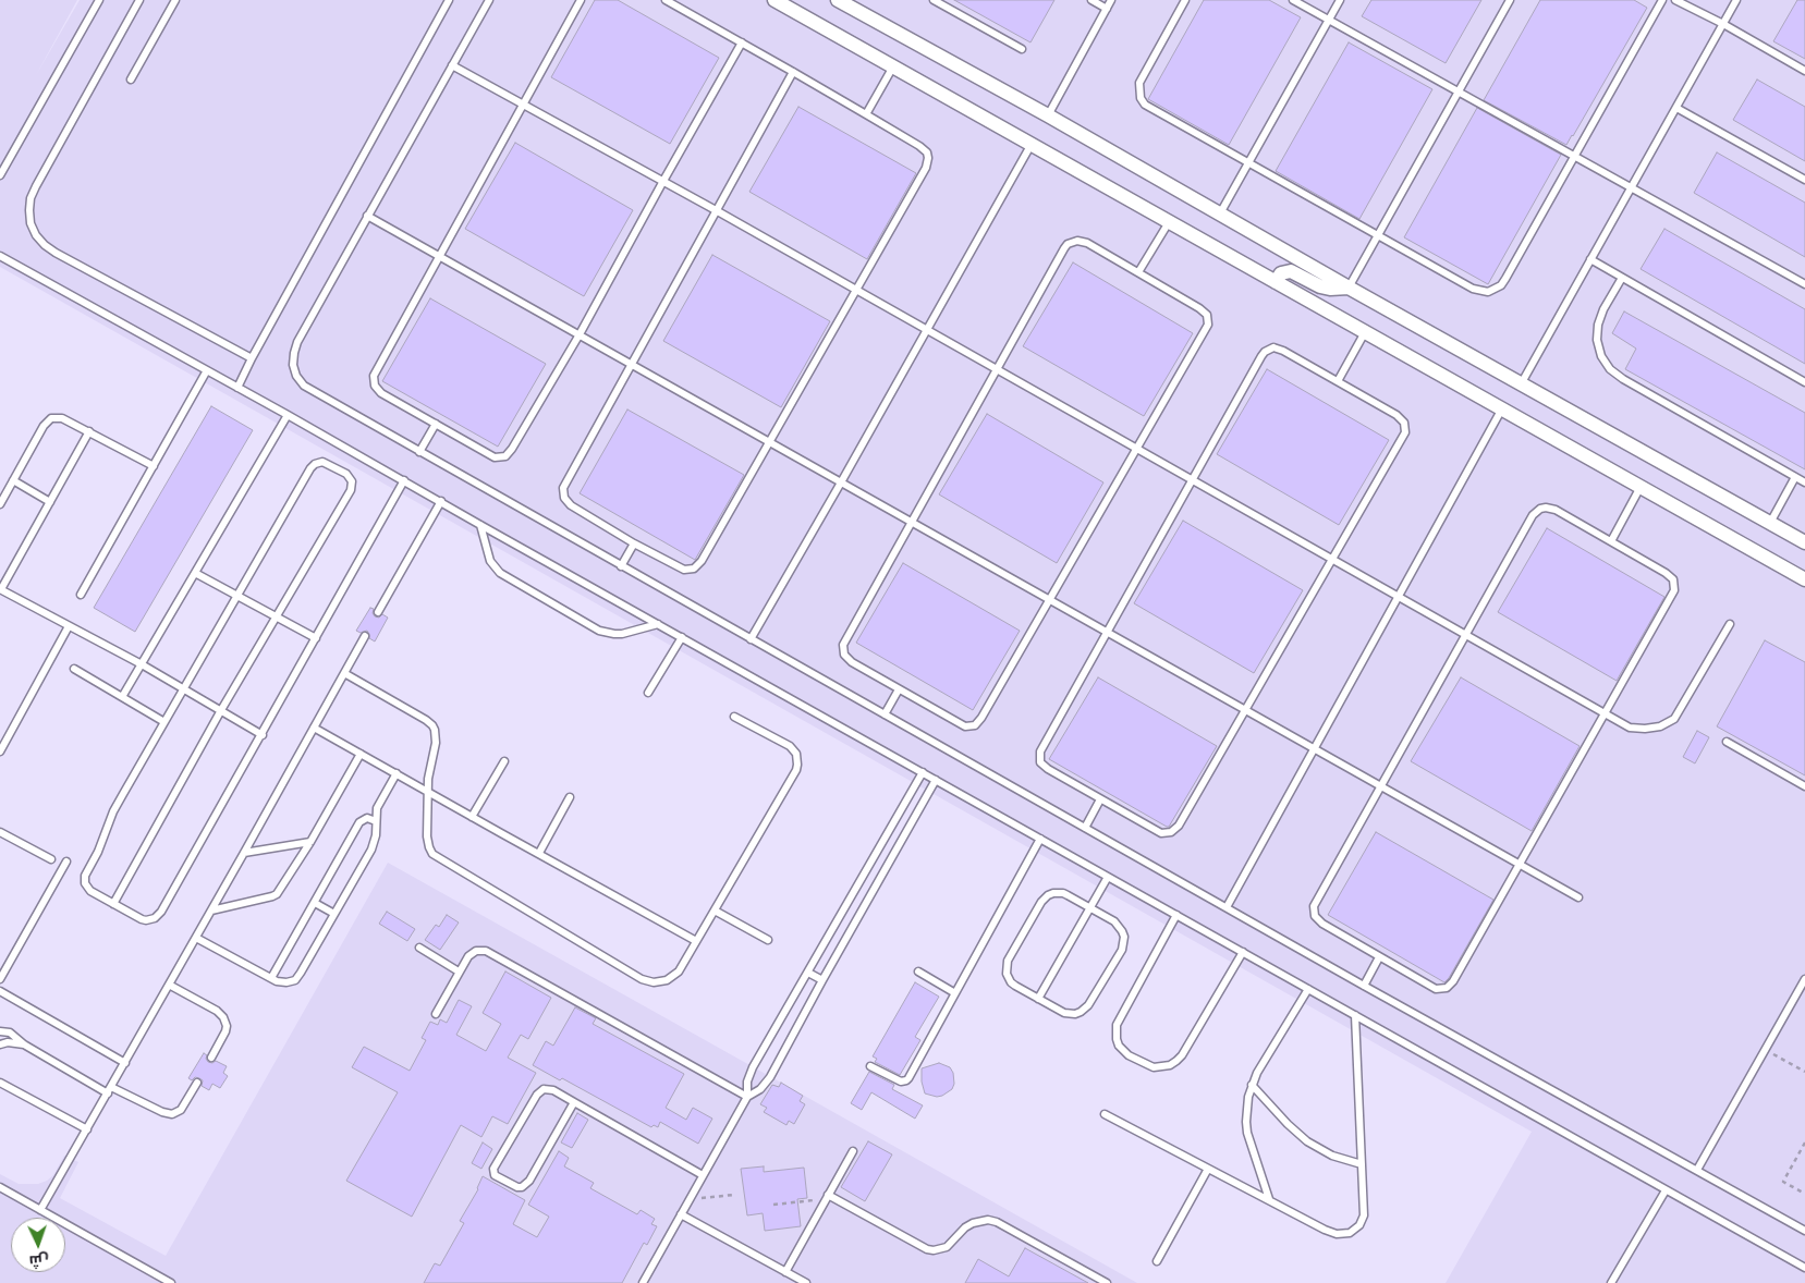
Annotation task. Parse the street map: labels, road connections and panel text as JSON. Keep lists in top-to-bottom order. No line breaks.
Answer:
{"north":"bottom"}
